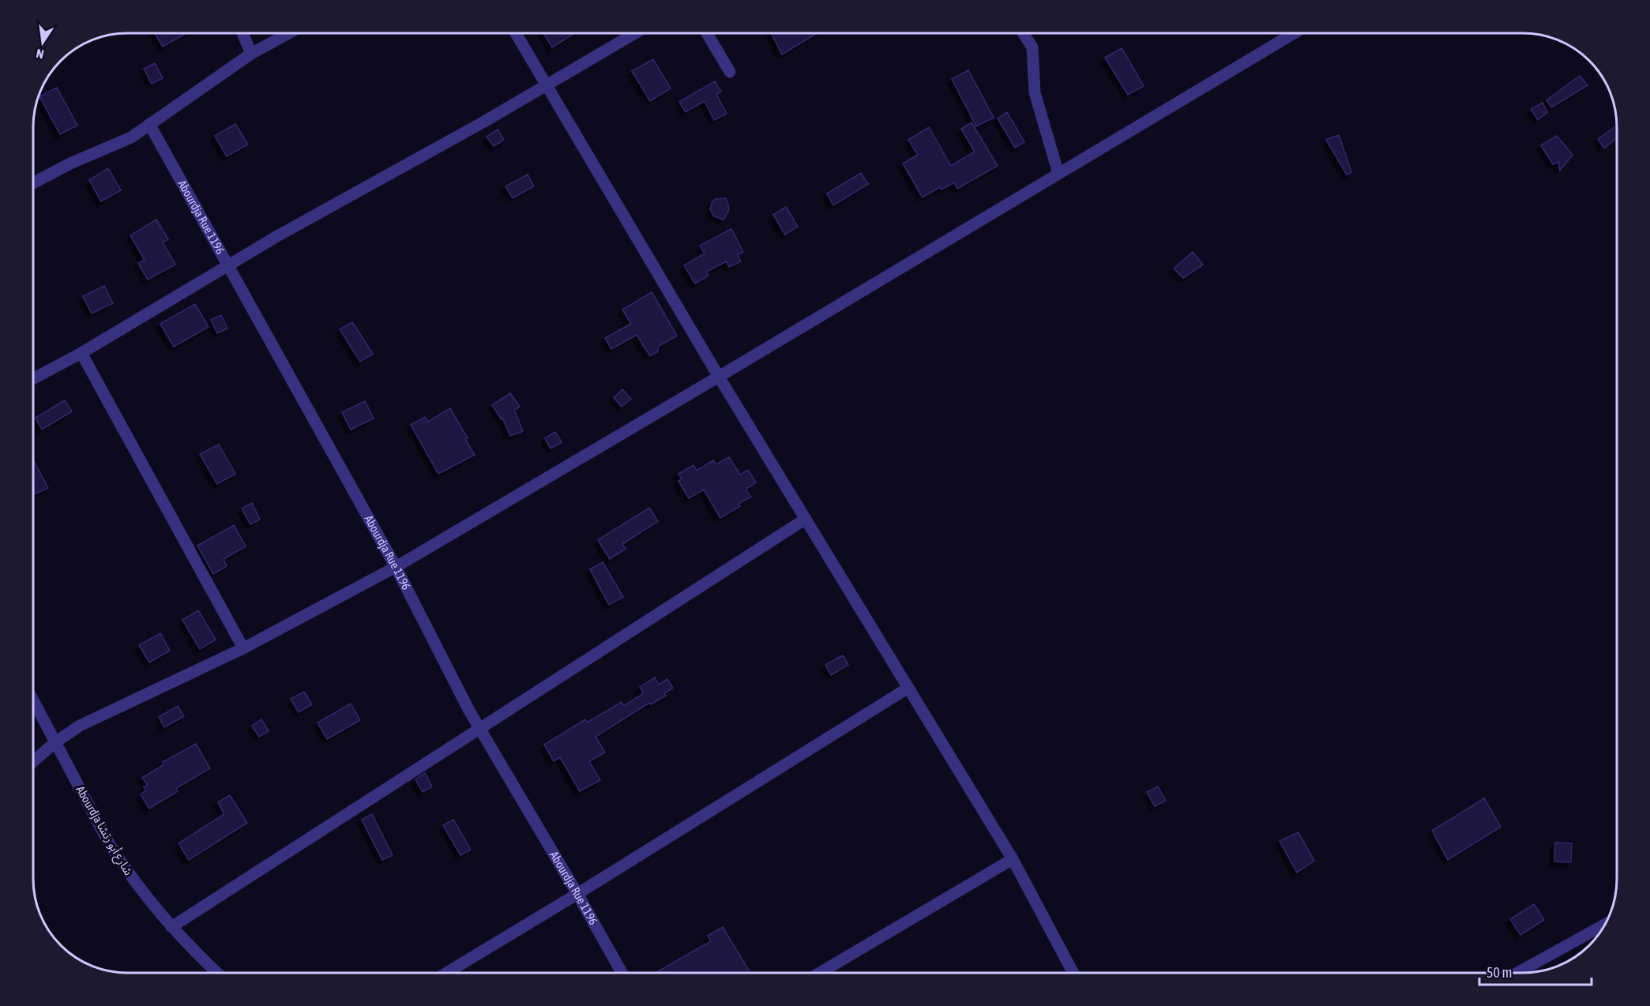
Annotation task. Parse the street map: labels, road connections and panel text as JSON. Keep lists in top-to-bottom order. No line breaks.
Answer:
{"streets":{"street":["Abourdja Rue 1196","Abourdja شارع أبو رتشا"]},"scale_bar":"50 m","north":"bottom"}
